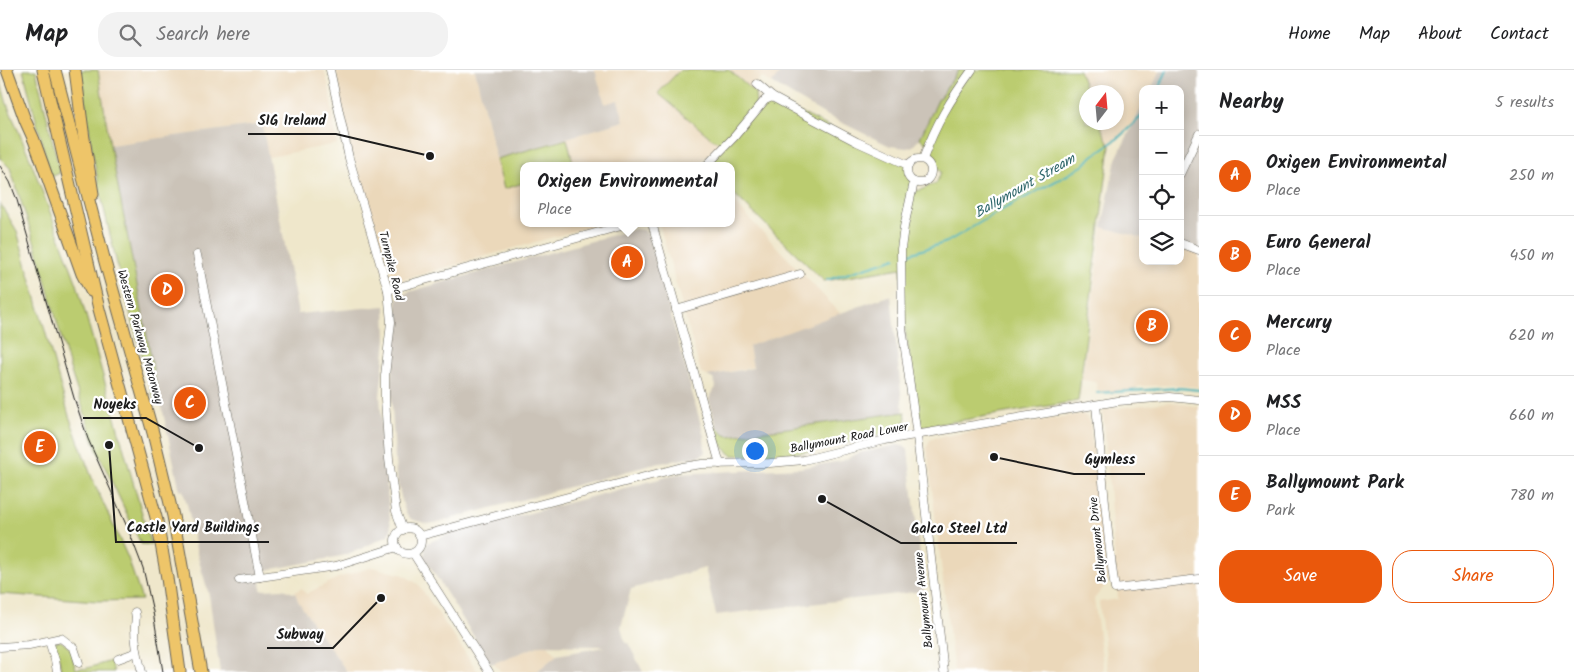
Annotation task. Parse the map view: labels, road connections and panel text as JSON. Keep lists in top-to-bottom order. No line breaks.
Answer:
{"streets":{"highway":["Western Parkway Motorway"],"street":["Turnpike Road","Ballymount Road Lower","Ballymount Drive","Ballymount Avenue"]},"crossings":[["Turnpike Road","Ballymount Road Lower"],["Ballymount Road Lower","Ballymount Drive"],["Ballymount Road Lower","Ballymount Avenue"]],"water":["Ballymount Stream"],"places":["SIG Ireland","Castle Yard Buildings","Noyeks","Gymless","Galco Steel Ltd","Subway"],"north":"top","page":{"header":"Map","search":"Search here","nav":["Home","Map","About","Contact"],"heading":["Nearby","5 results"],"map_buttons":["+","−"],"list":[{"mark":"A","name":"Oxigen Environmental","note":"Place","value":"250 m"},{"mark":"B","name":"Euro General","note":"Place","value":"450 m"},{"mark":"C","name":"Mercury","note":"Place","value":"620 m"},{"mark":"D","name":"MSS","note":"Place","value":"660 m"},{"mark":"E","name":"Ballymount Park","note":"Park","value":"780 m"}],"popup":["Oxigen Environmental","Place"],"pins":["A","D","B","C","E"],"buttons":["Save","Share"]}}
